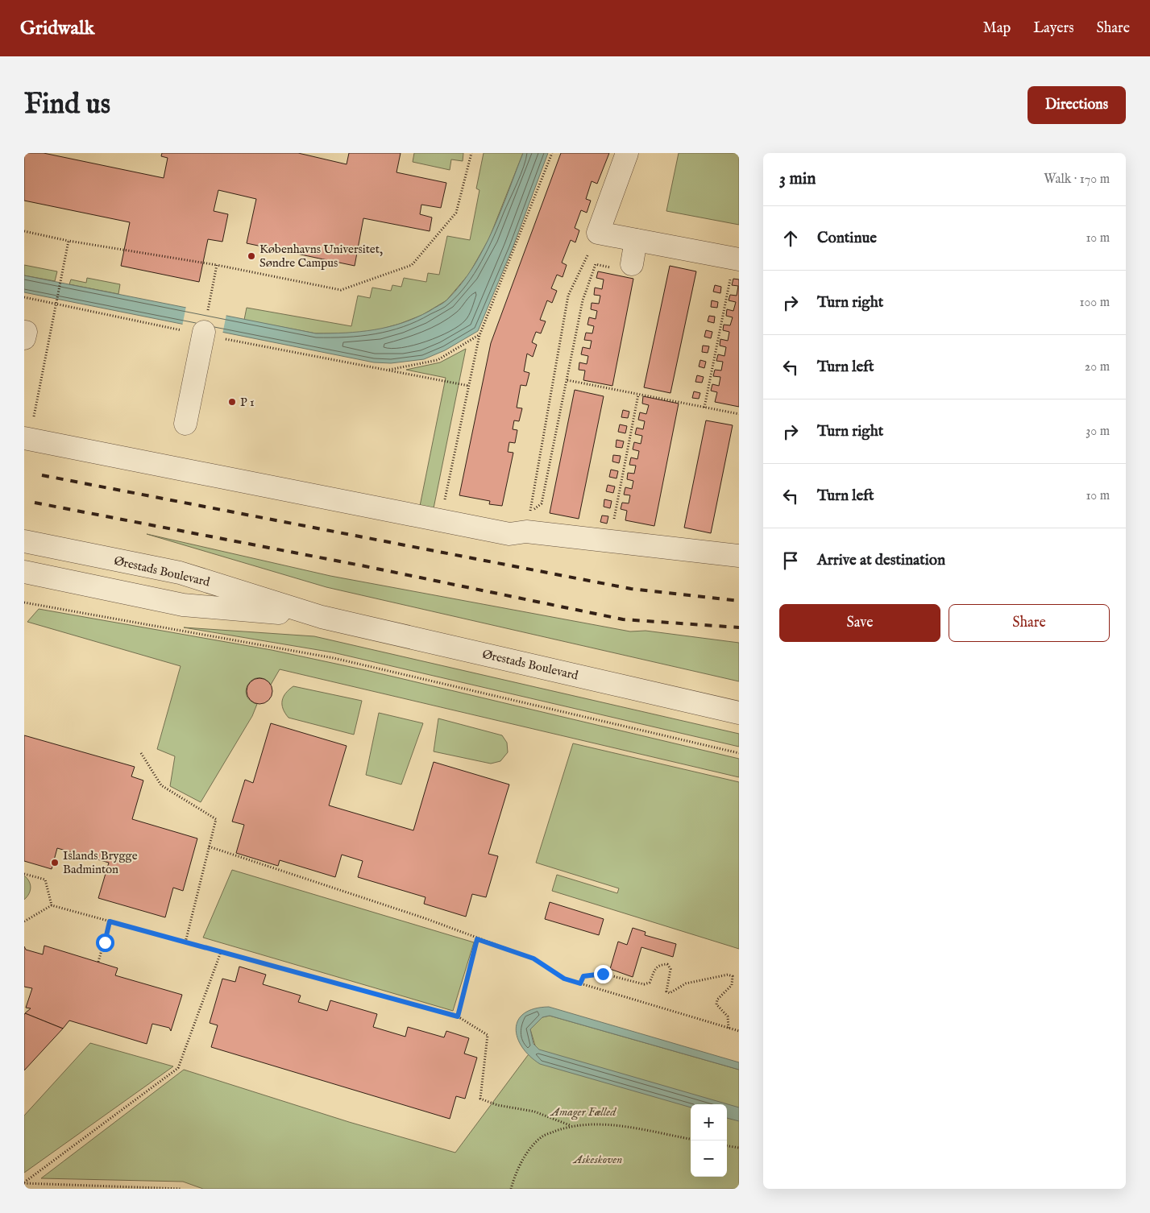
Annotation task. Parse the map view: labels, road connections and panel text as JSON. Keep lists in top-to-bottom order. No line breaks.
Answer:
{"streets":{"street":["Ørestads Boulevard"]},"parks":["Amager Fælled","Askeskoven"],"places":["Københavns Universitet, Søndre Campus","P 1","Islands Brygge Badminton"],"page":{"header":"Gridwalk","nav":["Map","Layers","Share"],"buttons":["Directions",["Save","Share"]],"title":"Find us","heading":["3 min","Walk · 170 m"],"list":[["Continue","10 m"],["Turn right","100 m"],["Turn left","20 m"],["Turn right","30 m"],["Turn left","10 m"],"Arrive at destination"],"map_buttons":["+","−"]}}
